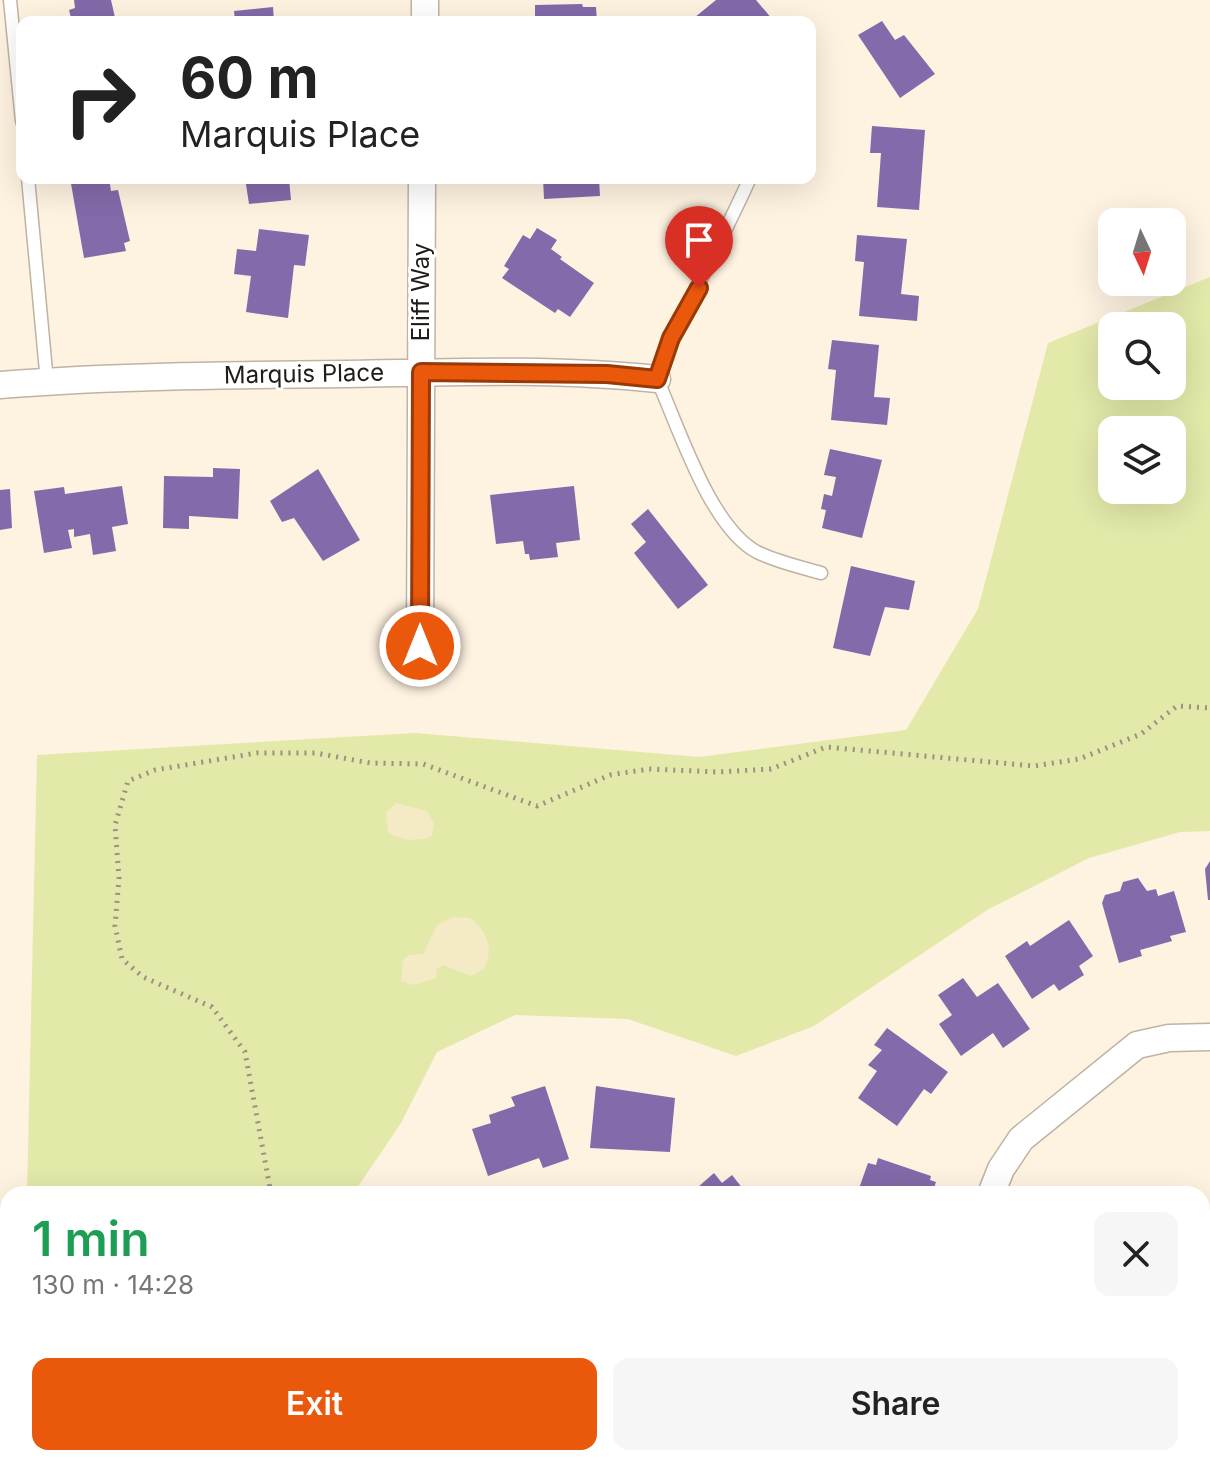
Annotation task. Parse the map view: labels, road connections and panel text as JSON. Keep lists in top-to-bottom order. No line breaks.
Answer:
{"streets":{"street":["Eliff Way","Marquis Place"]},"crossings":[["Eliff Way","Marquis Place"]],"north":"bottom","page":{"turn":["60 m","Marquis Place"],"heading":["1 min","130 m · 14:28"],"buttons":["Exit","Share"]}}
